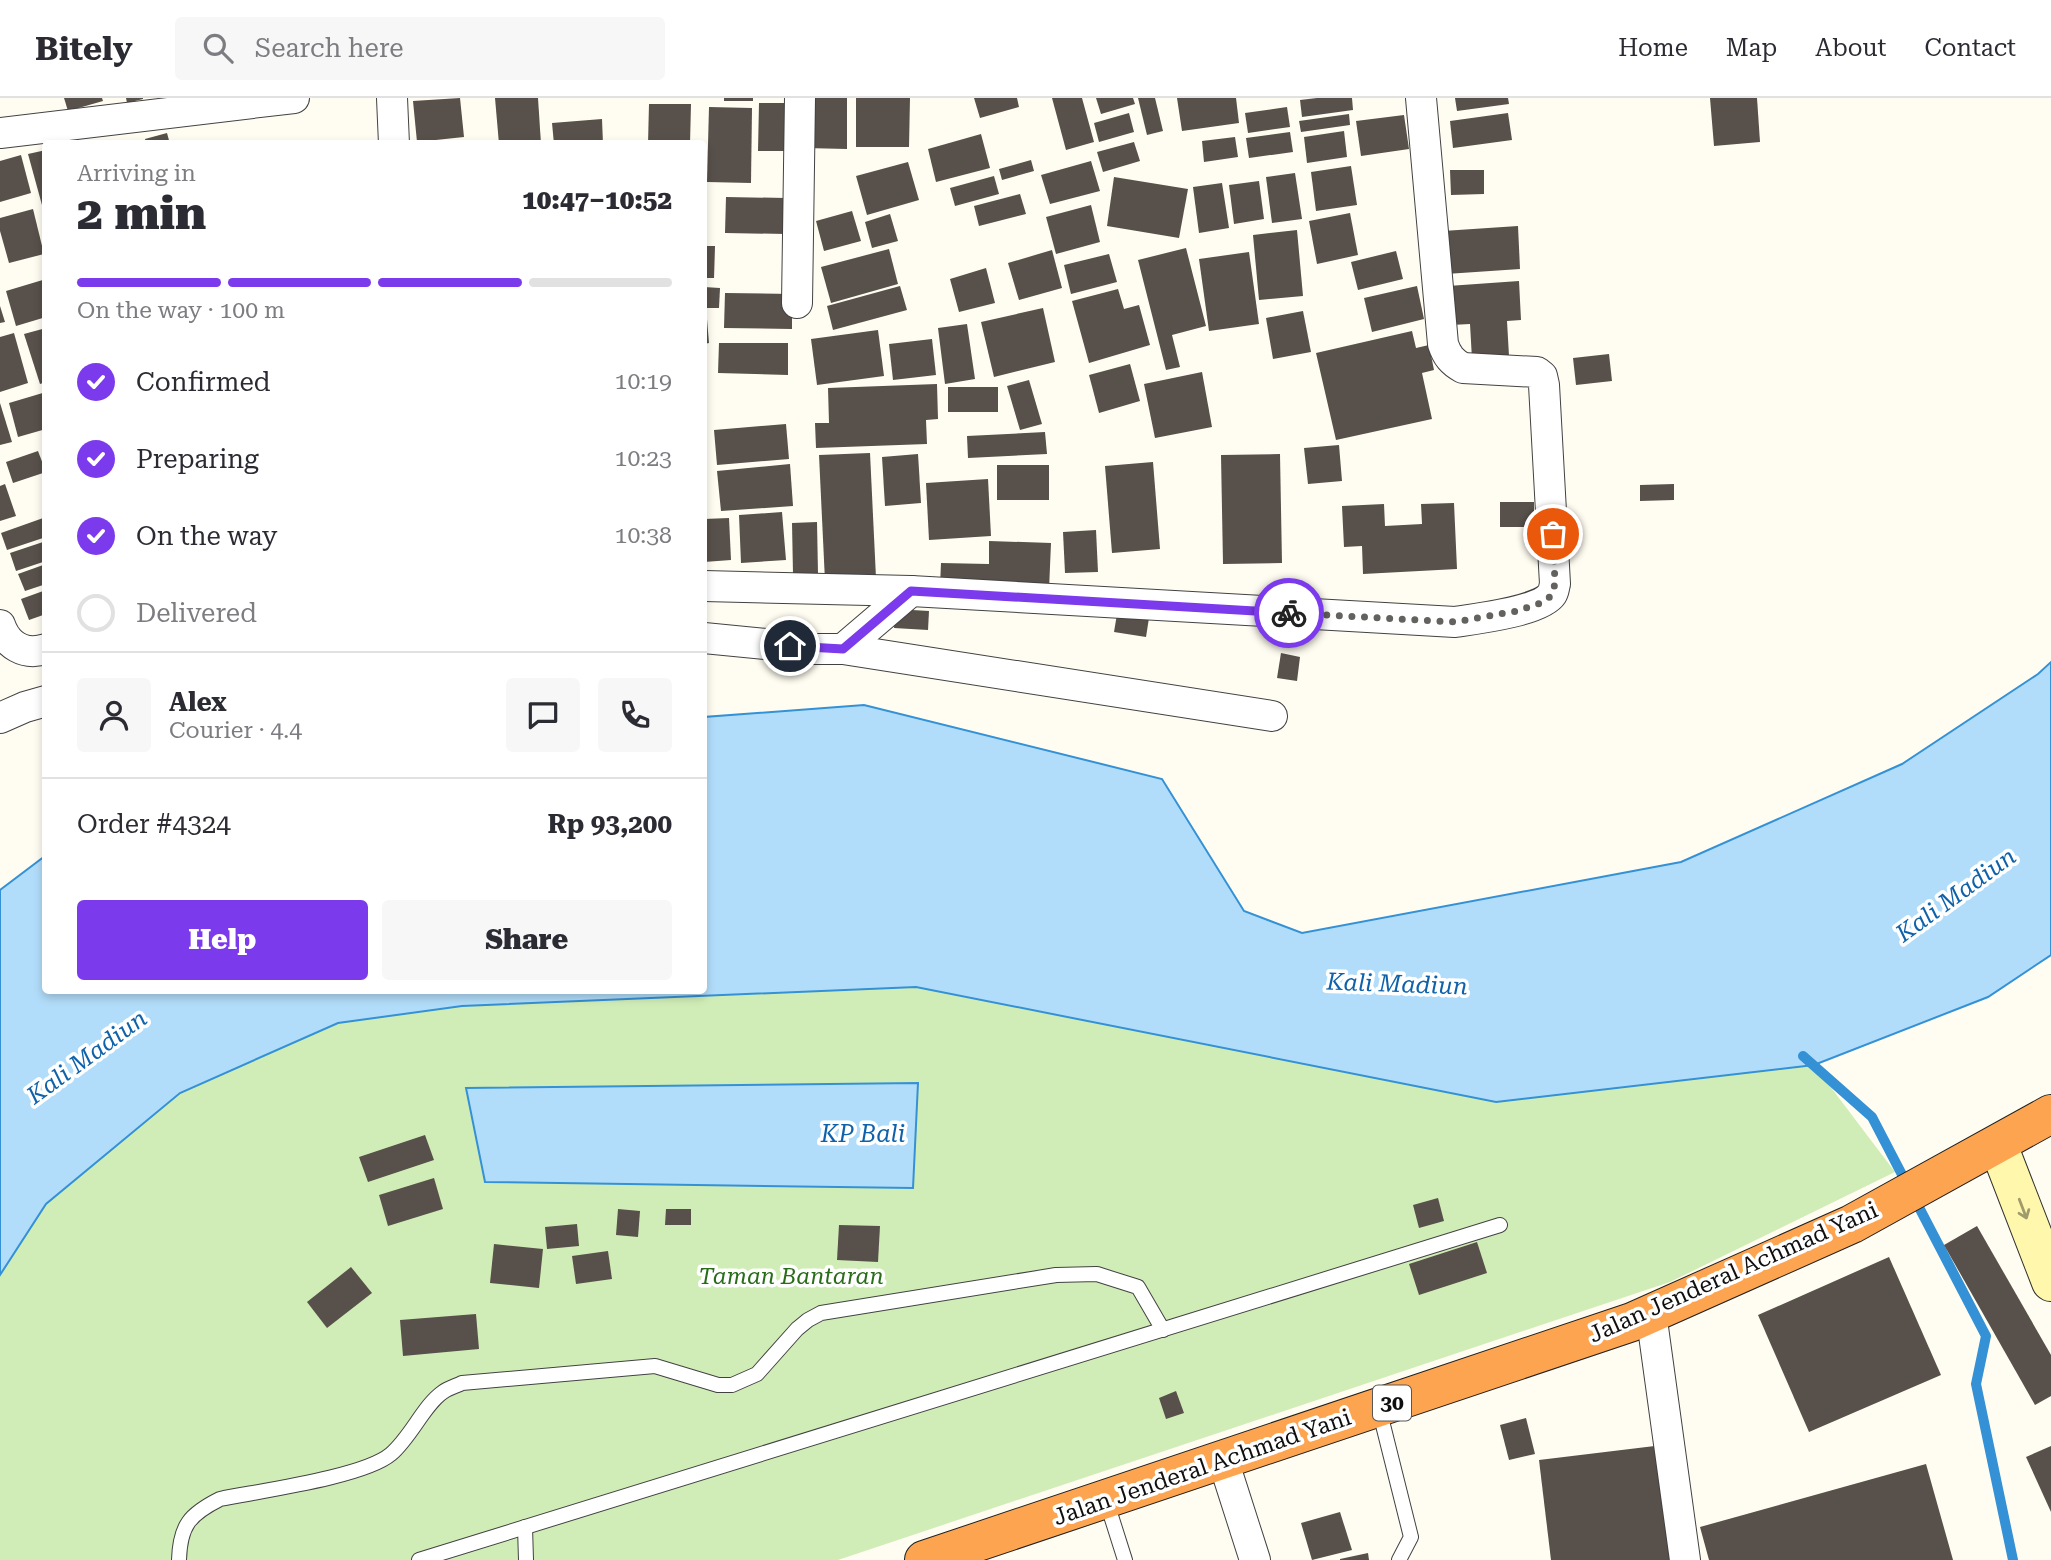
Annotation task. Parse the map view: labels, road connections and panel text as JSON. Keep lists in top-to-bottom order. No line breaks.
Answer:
{"streets":{"highway":["Jalan Jenderal Achmad Yani","30"]},"water":["Kali Madiun","KP Bali"],"parks":["Taman Bantaran"],"page":{"header":"Bitely","search":"Search here","nav":["Home","Map","About","Contact"],"heading":["2 min","Arriving in","10:47–10:52"],"panel":["Alex","Courier · 4.4","Order #4324","Rp 93,200"],"bar":"On the way · 100 m","list":[["Confirmed","10:19"],["Preparing","10:23"],["On the way","10:38"],"Delivered"],"buttons":["Help","Share"]}}
